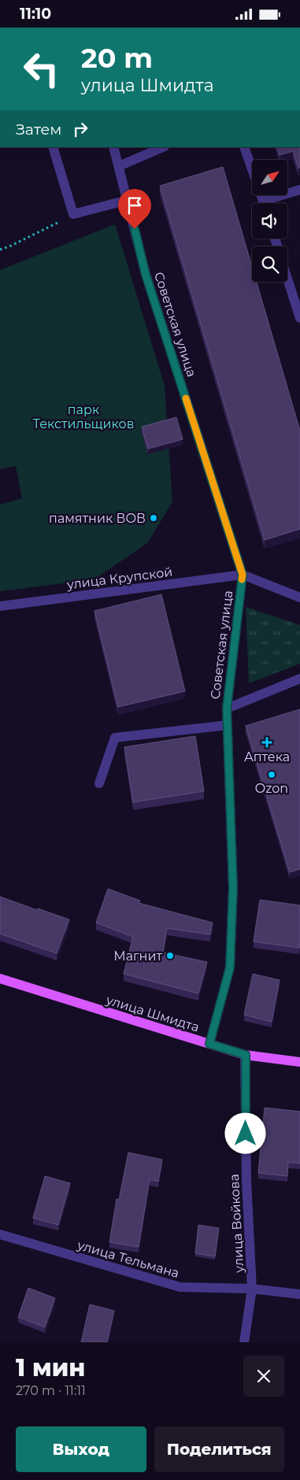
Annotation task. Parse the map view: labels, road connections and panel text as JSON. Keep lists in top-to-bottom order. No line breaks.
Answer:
{"streets":{"main road":["улица Шмидта"],"street":["Советская улица","улица Крупской","улица Войкова","улица Тельмана"]},"crossings":[["Советская улица","улица Крупской"],["Советская улица","улица Шмидта"],["улица Шмидта","улица Войкова"],["улица Войкова","улица Тельмана"]],"parks":["парк Текстильщиков"],"places":{"other":["памятник ВОВ","Ozon","Магнит"],"health":["Аптека"]},"north":"top right","page":{"status":"11:10","turn":["20 m","улица Шмидта"],"then":"Затем","heading":["1 мин","270 m · 11:11"],"buttons":["Выход","Поделиться"]}}
